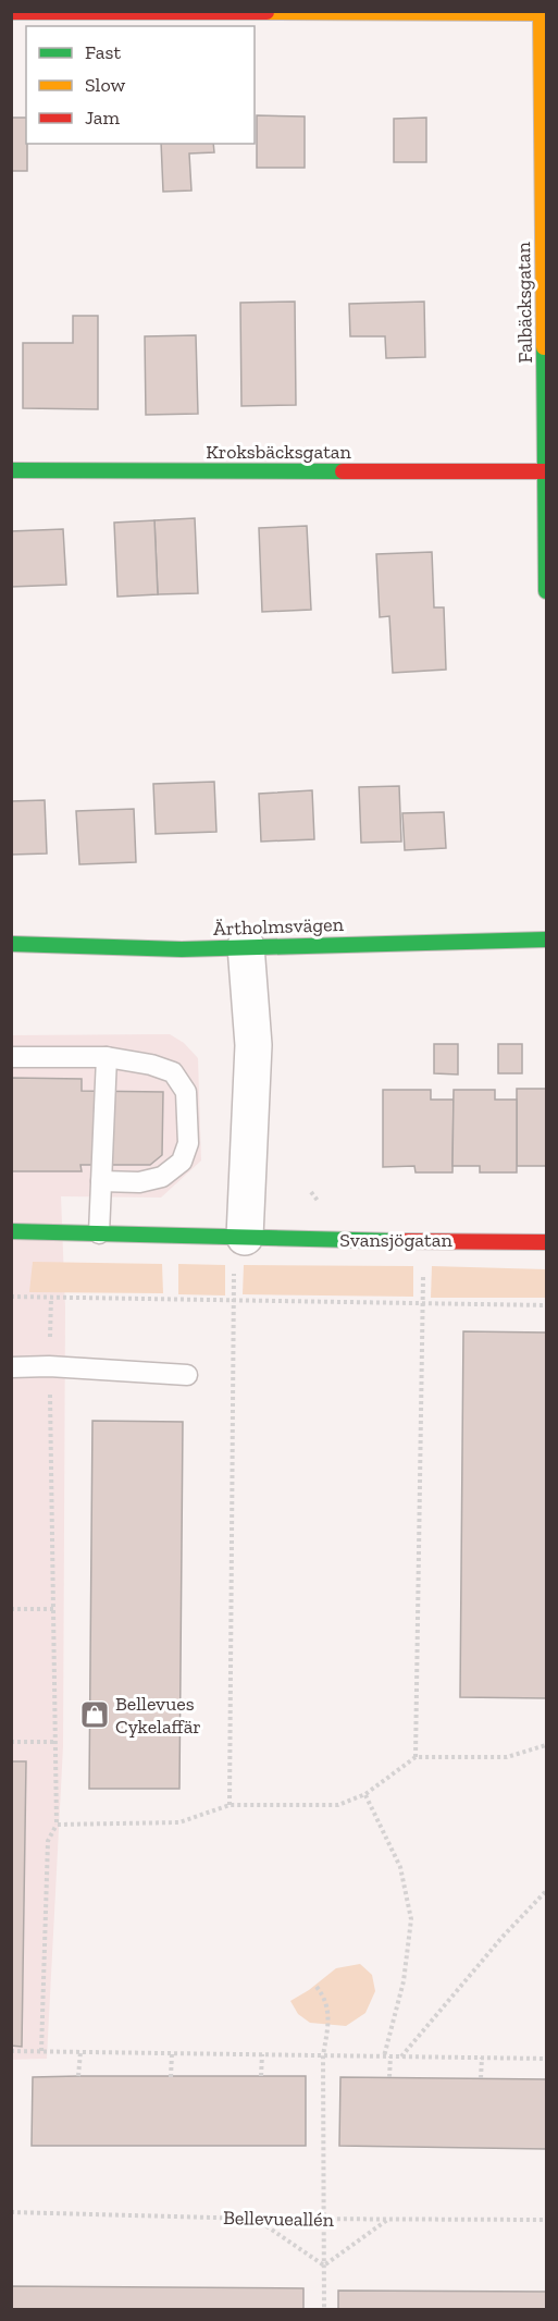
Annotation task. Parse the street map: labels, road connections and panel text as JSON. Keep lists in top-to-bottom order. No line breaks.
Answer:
{"streets":{"street":["Falbäcksgatan","Kroksbäcksgatan","Ärtholmsvägen","Svansjögatan"],"path":["Bellevueallén"]},"crossings":[["Falbäcksgatan","Kroksbäcksgatan"]],"places":{"shop":["Bellevues Cykelaffär"]},"legend":["Fast","Slow","Jam"]}
